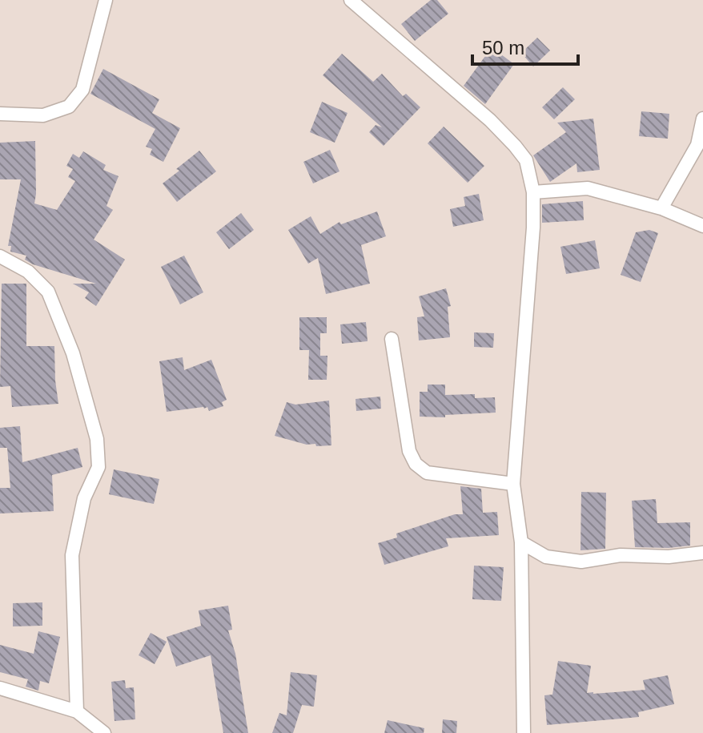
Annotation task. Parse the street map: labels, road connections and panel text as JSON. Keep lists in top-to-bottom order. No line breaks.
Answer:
{"scale_bar":"50 m"}
